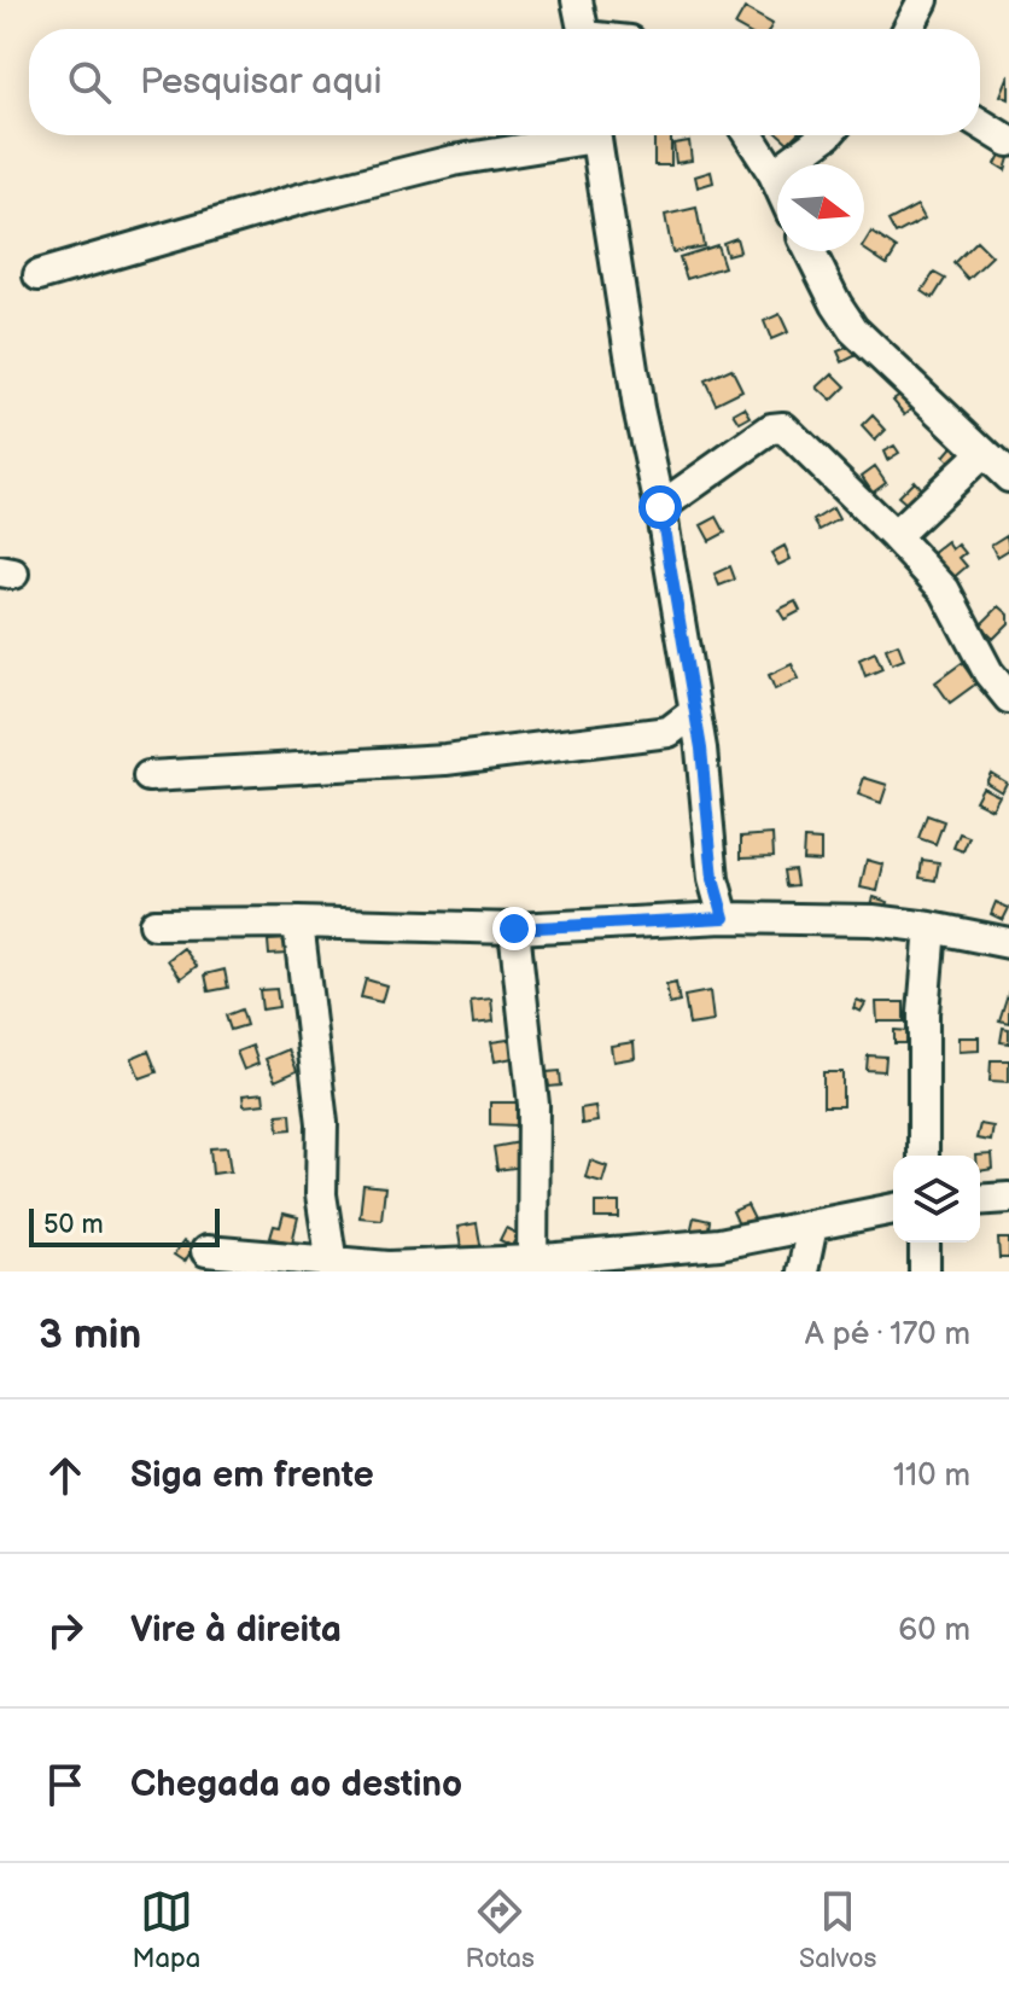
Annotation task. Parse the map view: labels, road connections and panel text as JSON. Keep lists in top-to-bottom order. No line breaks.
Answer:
{"scale_bar":"50 m","north":"right","page":{"search":"Pesquisar aqui","scale":"50 m","heading":["3 min","A pé · 170 m"],"list":[["Siga em frente","110 m"],["Vire à direita","60 m"],"Chegada ao destino"],"nav":["Mapa","Rotas","Salvos"]}}
